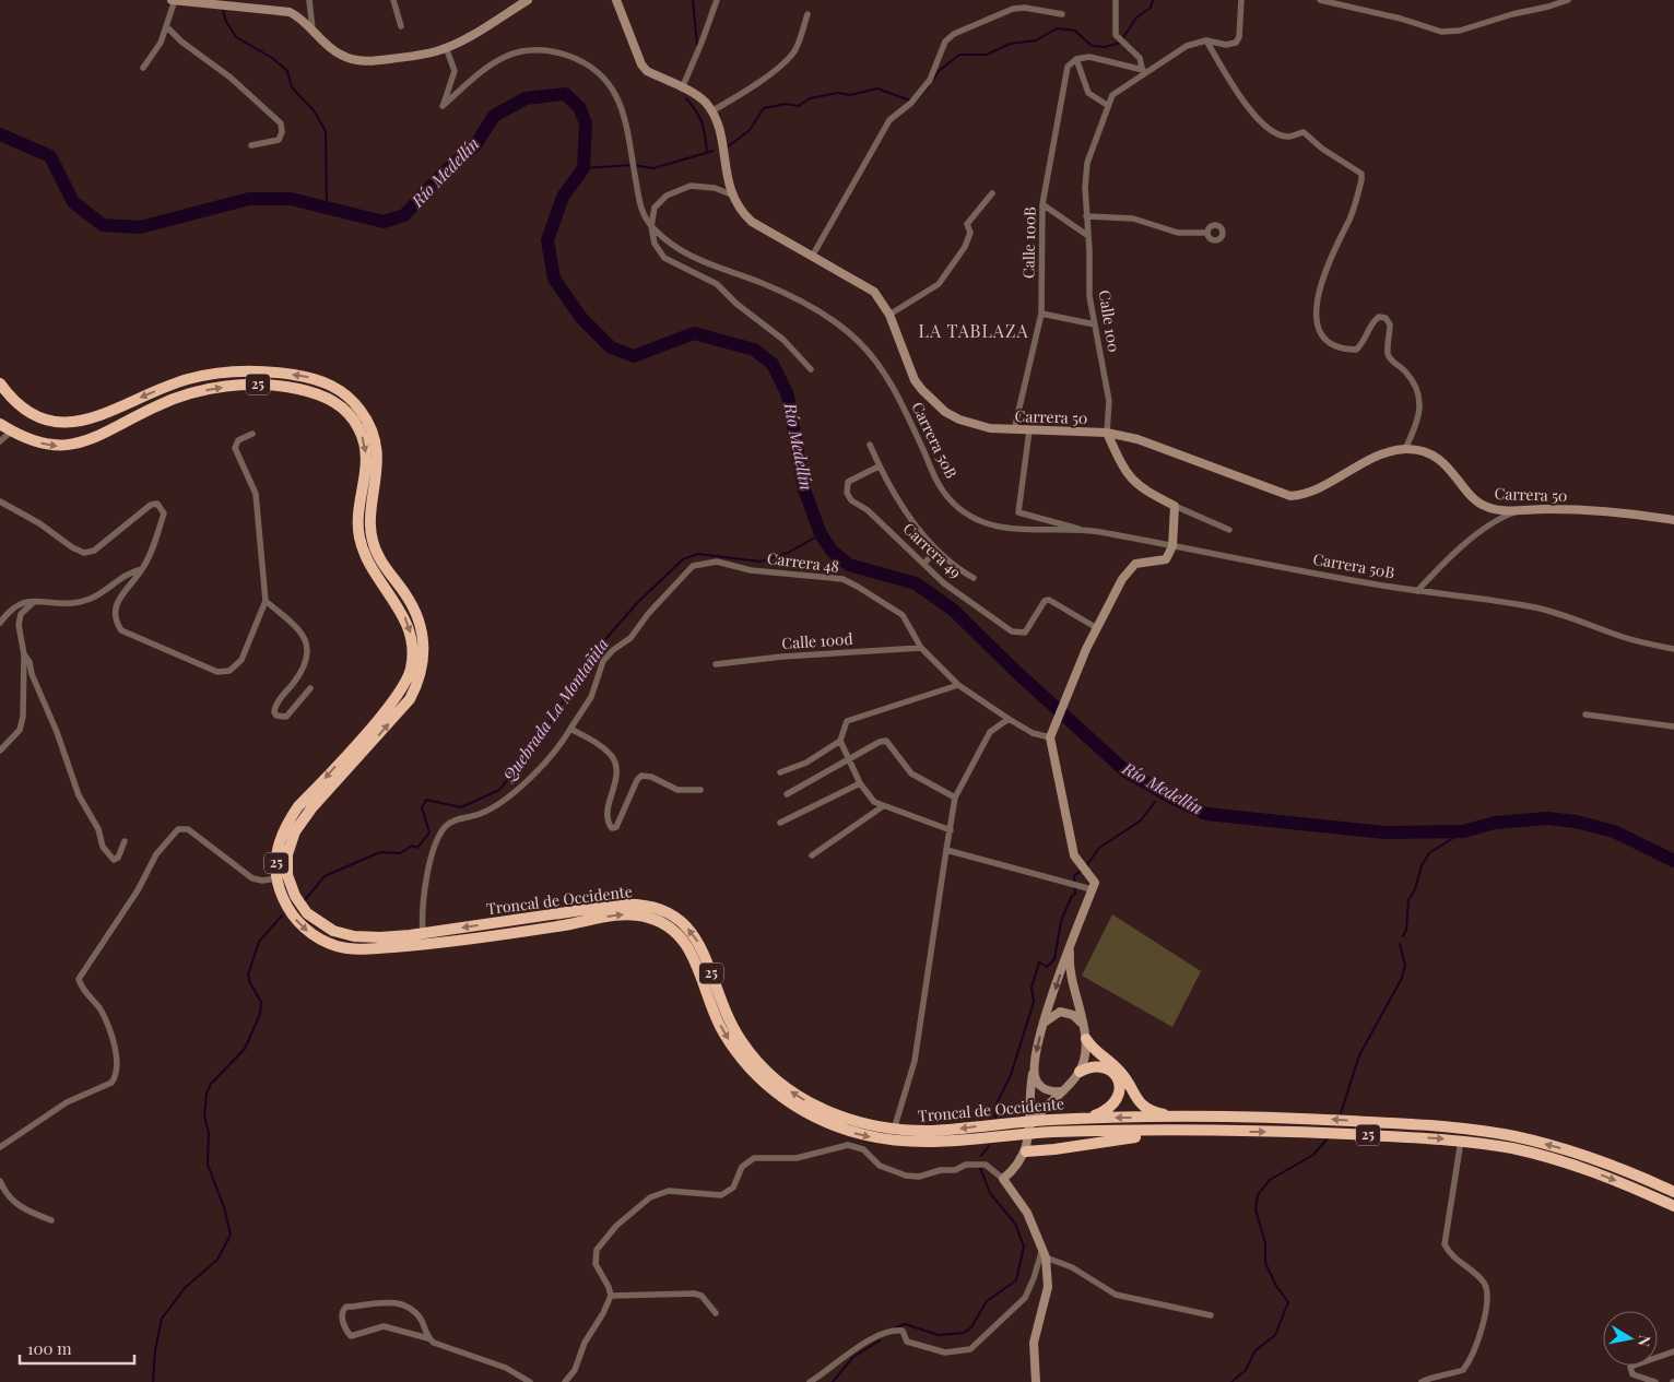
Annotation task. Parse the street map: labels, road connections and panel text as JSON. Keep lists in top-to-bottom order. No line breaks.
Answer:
{"streets":{"highway":["25","Troncal de Occidente"],"main road":["Calle 100","Carrera 50"],"street":["Calle 100B","Carrera 50B","Carrera 49","Carrera 48","Calle 100d"]},"crossings":[["Calle 100B","Carrera 50"],["Calle 100","Carrera 50"],["Carrera 48","Calle 100d"]],"districts":["LA TABLAZA"],"water":["Río Medellín","Quebrada La Montañita"],"scale_bar":"100 m","north":"right"}
